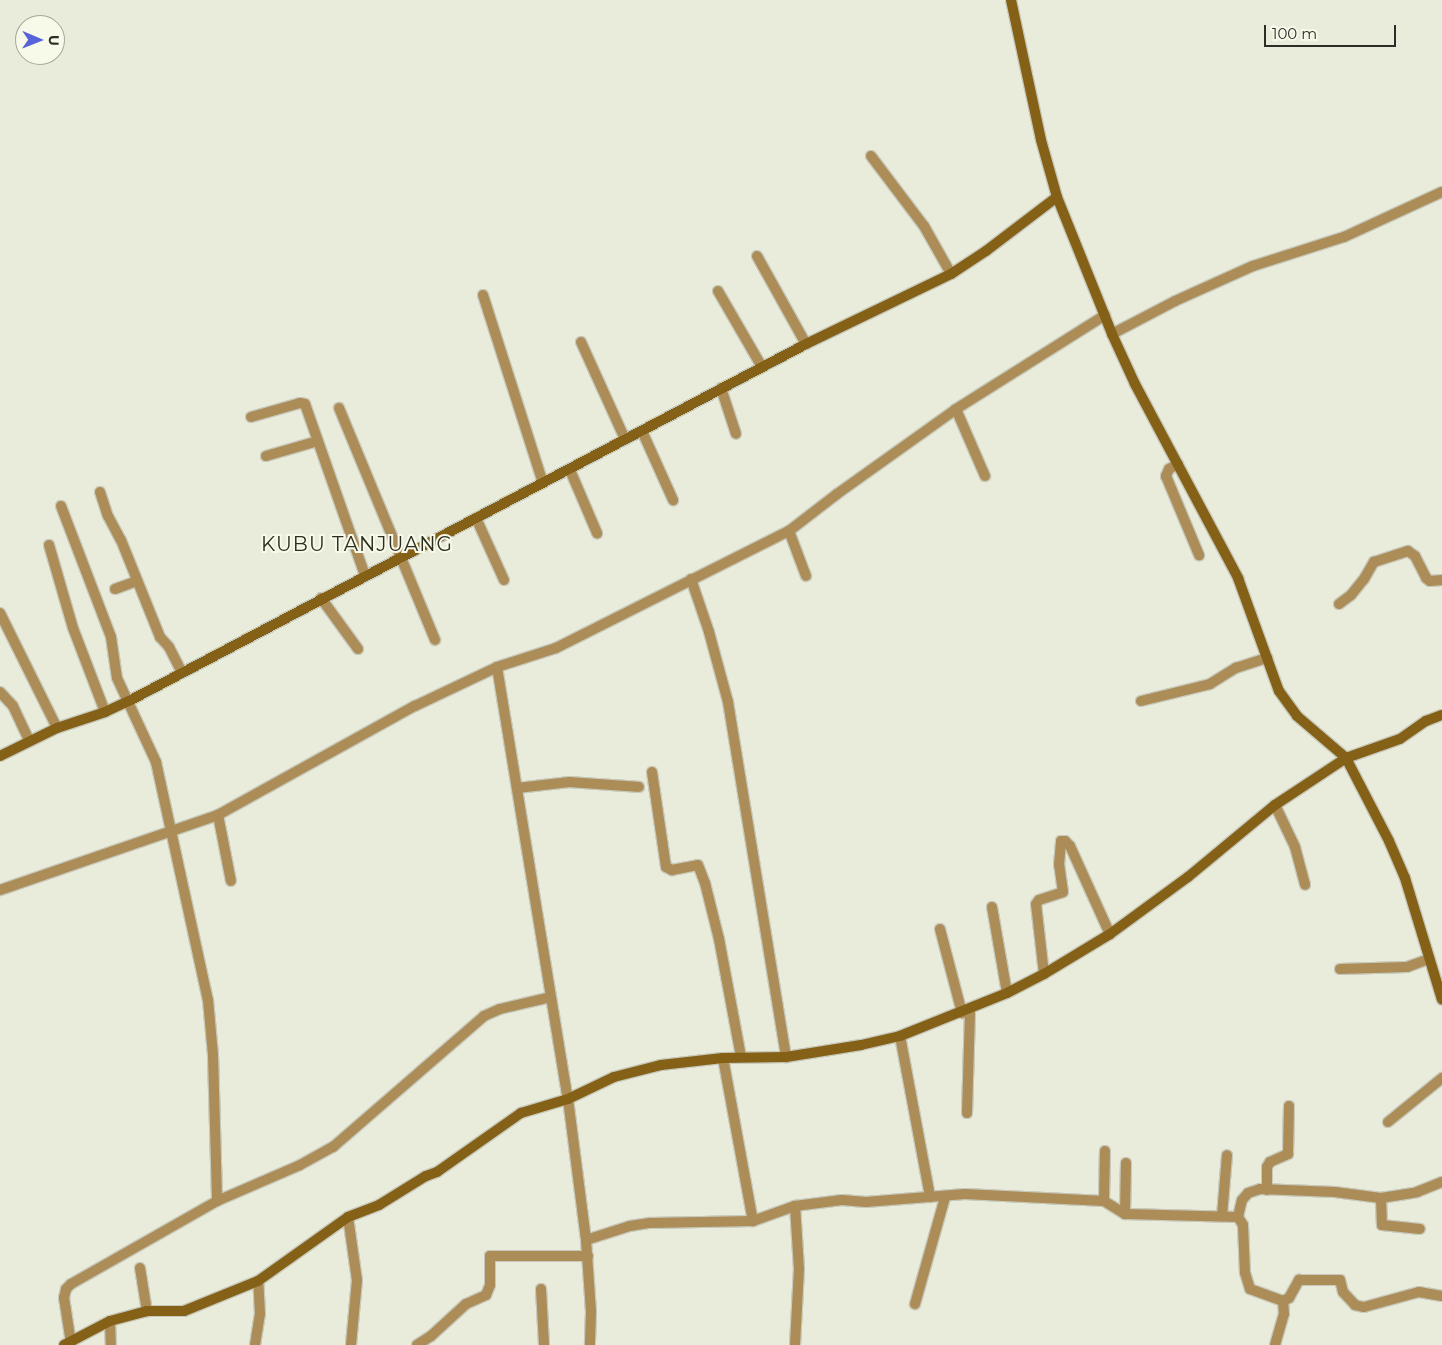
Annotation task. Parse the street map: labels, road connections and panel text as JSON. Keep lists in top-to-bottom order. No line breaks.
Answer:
{"districts":["KUBU TANJUANG"],"scale_bar":"100 m","north":"right"}
